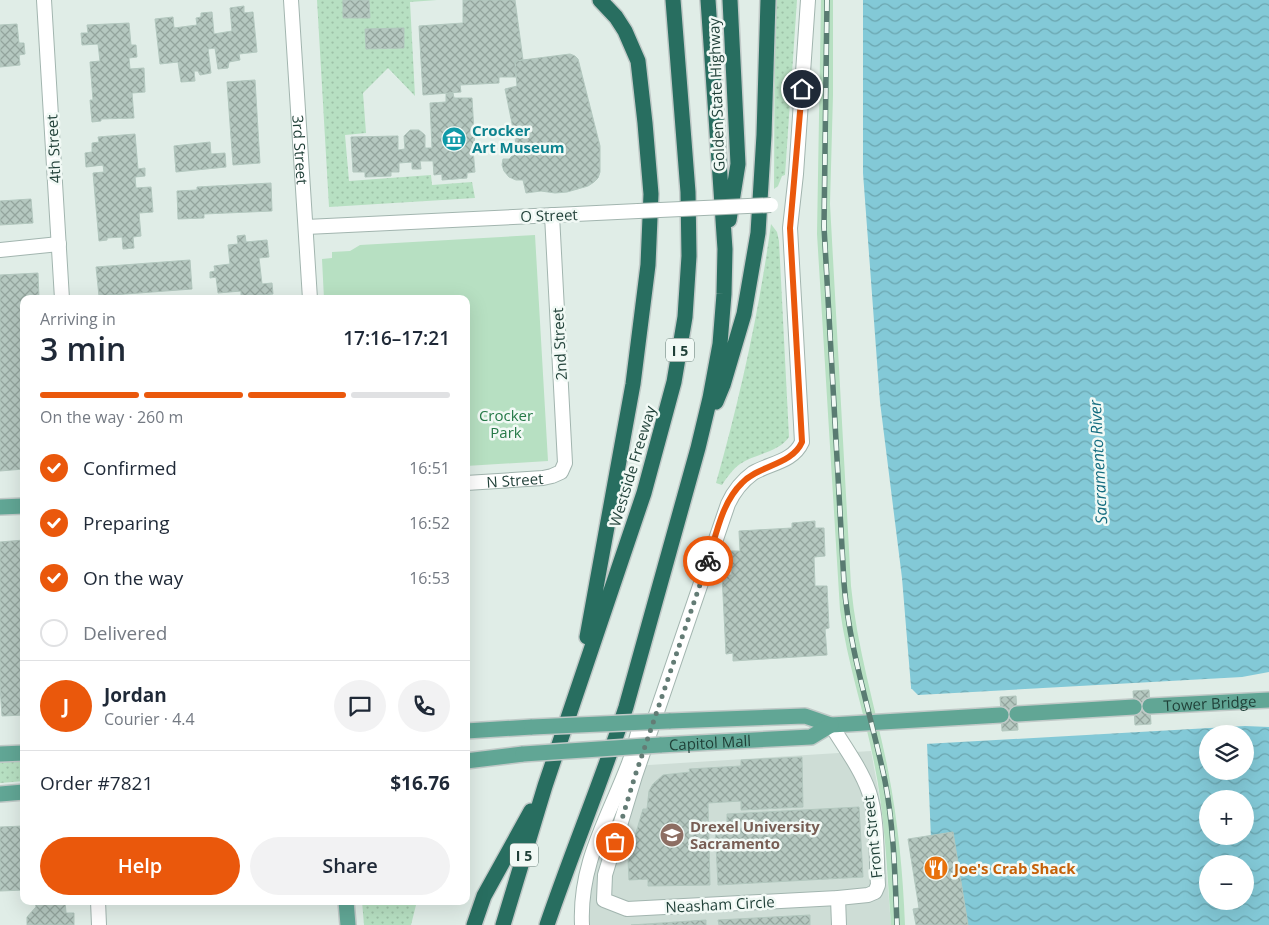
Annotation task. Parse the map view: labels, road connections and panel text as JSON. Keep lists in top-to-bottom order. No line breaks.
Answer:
{"streets":{"highway":["Golden State Highway","I 5","Westside Freeway"],"main road":["Tower Bridge","Capitol Mall"],"street":["4th Street","3rd Street","O Street","2nd Street","N Street","Front Street","Neasham Circle"]},"crossings":[["Golden State Highway","I 5"],["3rd Street","O Street"],["O Street","2nd Street"],["O Street","Neasham Circle"],["2nd Street","N Street"],["Capitol Mall","Front Street"],["Front Street","Neasham Circle"]],"water":["Sacramento River"],"parks":["Crocker Park"],"places":{"museum":["Crocker Art Museum"],"school or university":["Drexel University Sacramento"],"restaurant":["Joe's Crab Shack"]},"page":{"heading":["3 min","Arriving in","17:16–17:21"],"panel":["Jordan","Courier · 4.4","Order #7821","$16.76"],"bar":"On the way · 260 m","list":[["Confirmed","16:51"],["Preparing","16:52"],["On the way","16:53"],"Delivered"],"round":"J","map_buttons":["+","−"],"buttons":["Help","Share"]}}
